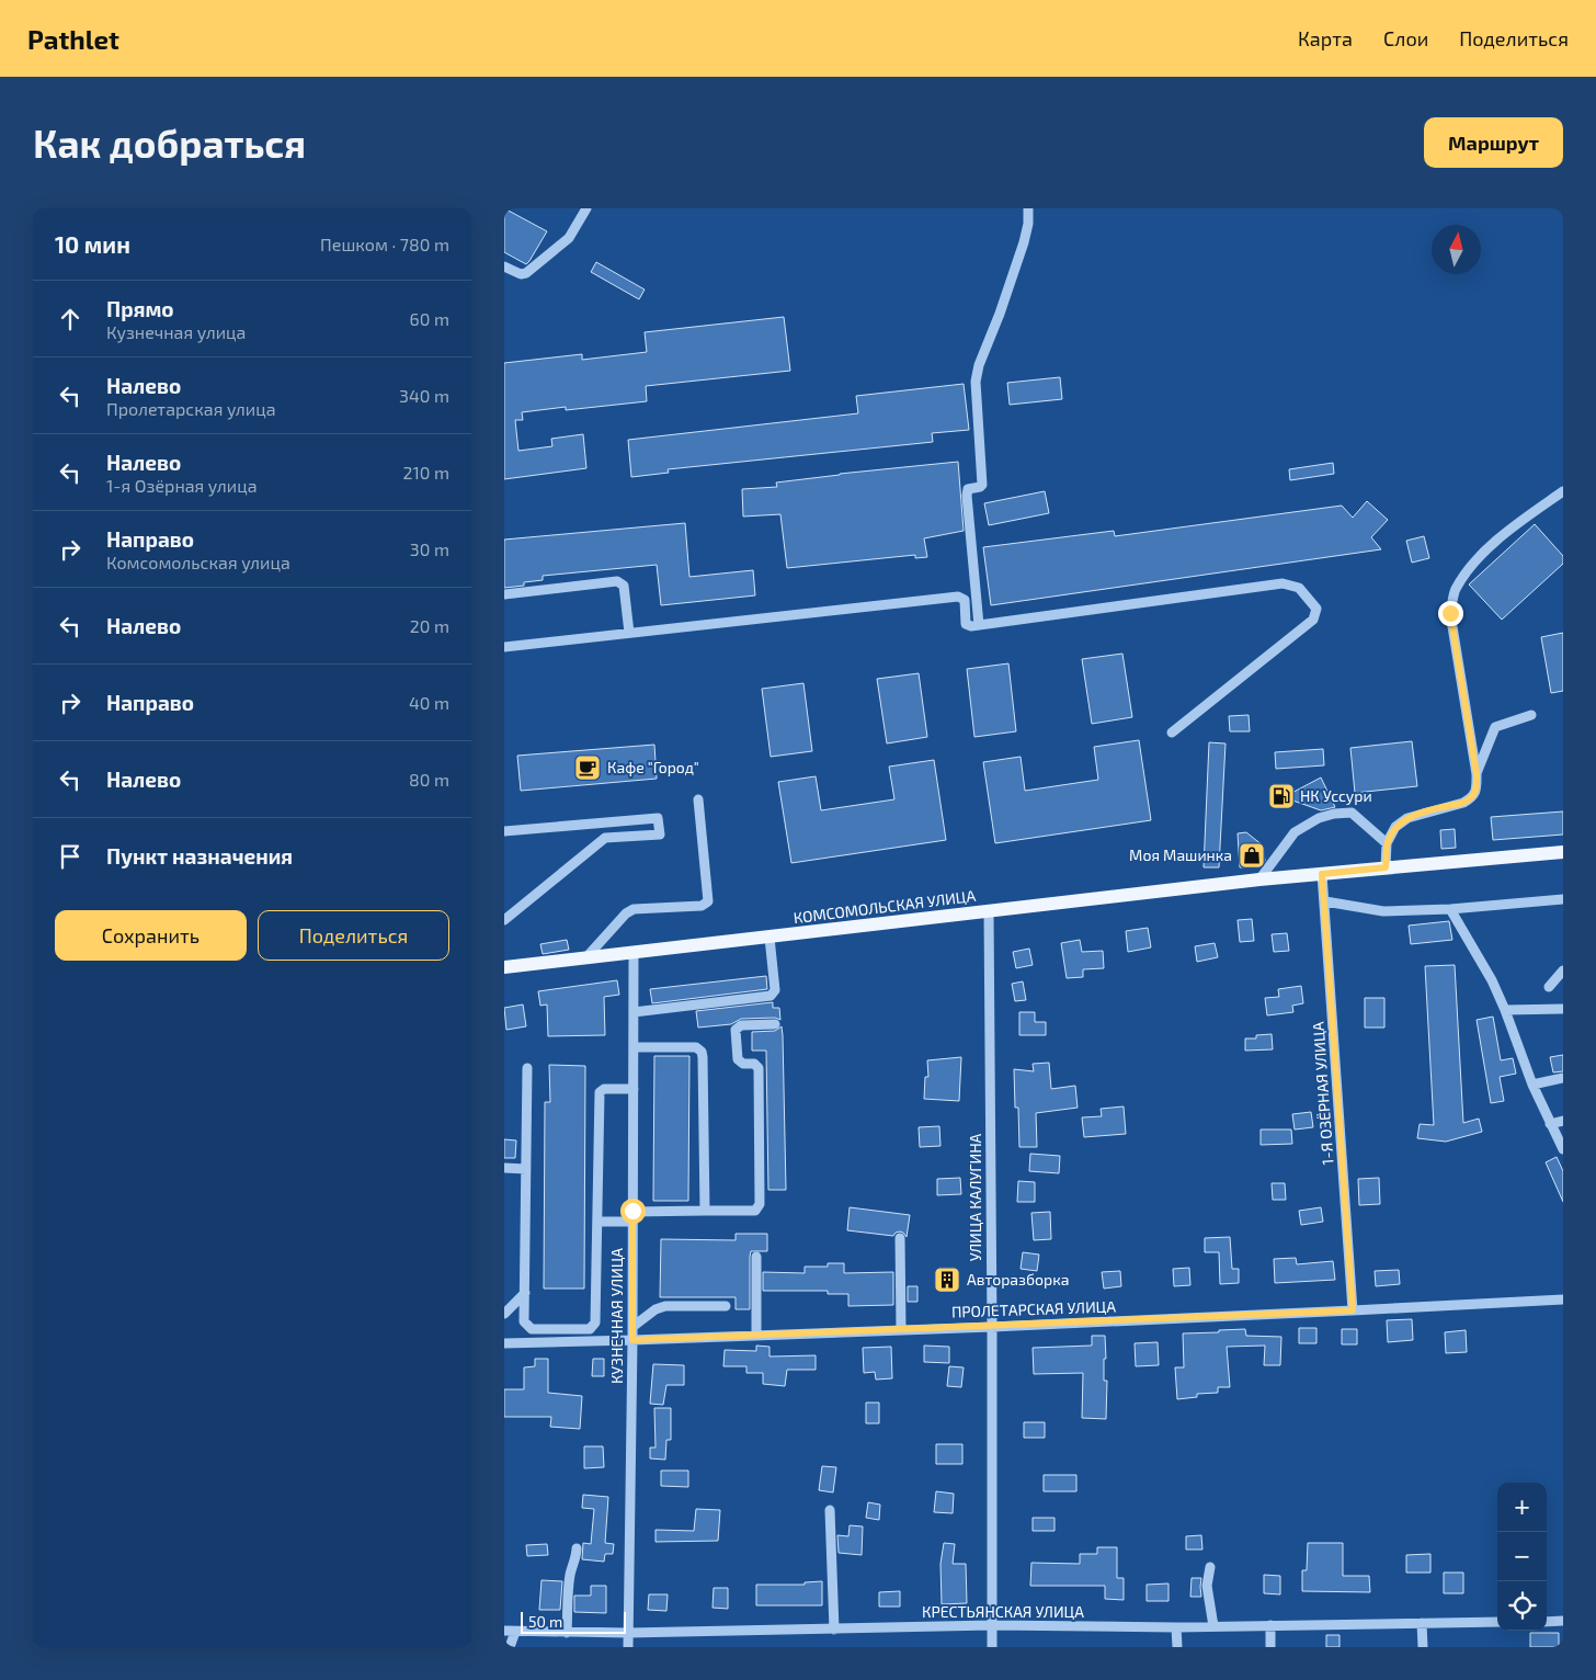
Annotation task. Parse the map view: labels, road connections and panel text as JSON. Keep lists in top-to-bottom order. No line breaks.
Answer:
{"streets":{"main road":["КОМСОМОЛЬСКАЯ УЛИЦА"],"street":["1-Я ОЗЁРНАЯ УЛИЦА","УЛИЦА КАЛУГИНА","ПРОЛЕТАРСКАЯ УЛИЦА","КУЗНЕЧНАЯ УЛИЦА","КРЕСТЬЯНСКАЯ УЛИЦА"]},"crossings":[["КОМСОМОЛЬСКАЯ УЛИЦА","1-Я ОЗЁРНАЯ УЛИЦА"],["КОМСОМОЛЬСКАЯ УЛИЦА","УЛИЦА КАЛУГИНА"],["КОМСОМОЛЬСКАЯ УЛИЦА","КУЗНЕЧНАЯ УЛИЦА"],["1-Я ОЗЁРНАЯ УЛИЦА","ПРОЛЕТАРСКАЯ УЛИЦА"],["УЛИЦА КАЛУГИНА","ПРОЛЕТАРСКАЯ УЛИЦА"],["УЛИЦА КАЛУГИНА","КРЕСТЬЯНСКАЯ УЛИЦА"],["ПРОЛЕТАРСКАЯ УЛИЦА","КУЗНЕЧНАЯ УЛИЦА"],["КУЗНЕЧНАЯ УЛИЦА","КРЕСТЬЯНСКАЯ УЛИЦА"]],"places":{"cafe":["Кафе \"Город\""],"fuel station":["НК Уссури"],"shop":["Моя Машинка"],"building":["Авторазборка"]},"scale_bar":"50 m","north":"top","page":{"header":"Pathlet","nav":["Карта","Слои","Поделиться"],"buttons":["Маршрут",["Сохранить","Поделиться"]],"title":"Как добраться","heading":["10 мин","Пешком · 780 m"],"list":[["Прямо","Кузнечная улица","60 m"],["Налево","Пролетарская улица","340 m"],["Налево","1-я Озёрная улица","210 m"],["Направо","Комсомольская улица","30 m"],["Налево","20 m"],["Направо","40 m"],["Налево","80 m"],"Пункт назначения"],"map_buttons":["+","−"],"scale":"50 m"}}
